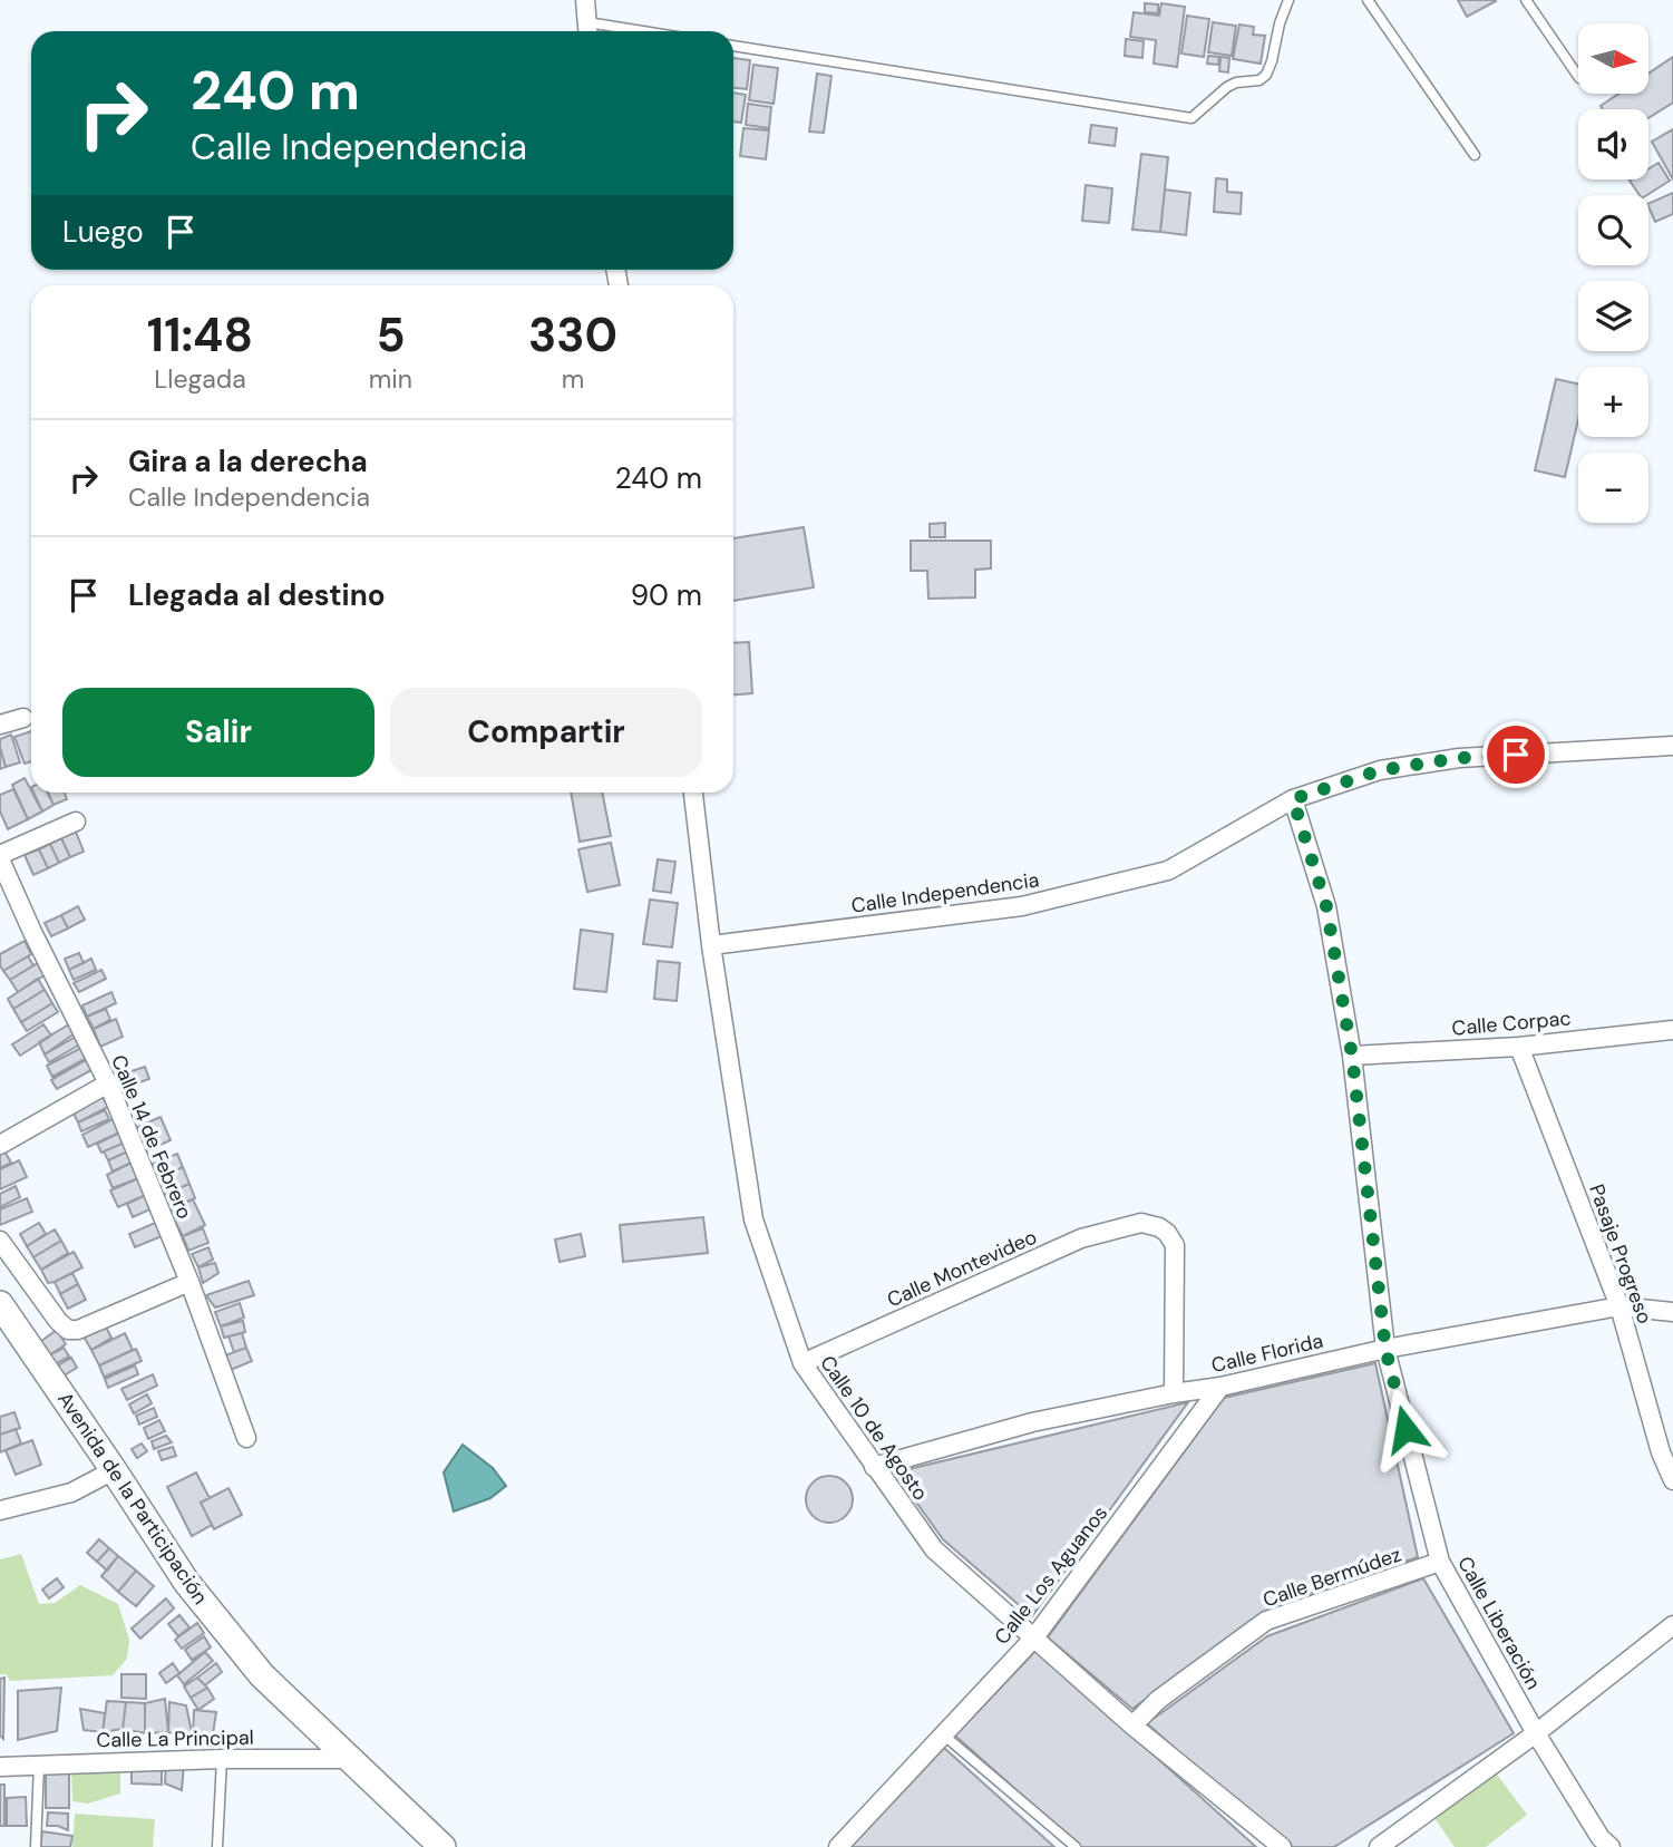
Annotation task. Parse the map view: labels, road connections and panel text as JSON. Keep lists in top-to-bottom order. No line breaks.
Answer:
{"streets":{"main road":["Avenida de la Participación"],"street":["Calle Independencia","Calle Corpac","Calle 14 de Febrero","Pasaje Progreso","Calle Montevideo","Calle Florida","Calle 10 de Agosto","Calle Los Aguanos","Calle Bermúdez","Calle Liberación","Calle La Principal"]},"crossings":[["Calle Independencia","Calle 10 de Agosto"],["Calle Independencia","Calle Liberación"],["Calle Corpac","Pasaje Progreso"],["Calle Corpac","Calle Liberación"],["Pasaje Progreso","Calle Florida"],["Calle Montevideo","Calle Florida"],["Calle Montevideo","Calle 10 de Agosto"],["Calle Florida","Calle 10 de Agosto"],["Calle Florida","Calle Los Aguanos"],["Calle Florida","Calle Liberación"],["Calle 10 de Agosto","Calle Los Aguanos"],["Calle 10 de Agosto","Calle Bermúdez"],["Avenida de la Participación","Calle La Principal"],["Calle Bermúdez","Calle Liberación"]],"north":"right","page":{"map_buttons":["+","−"],"turn":["240 m","Calle Independencia"],"then":"Luego","eta":["11:48","Llegada","5","min","330","m"],"list":[{"name":"Gira a la derecha","note":"Calle Independencia","value":"240 m"},{"name":"Llegada al destino","value":"90 m"}],"buttons":["Salir","Compartir"]}}
